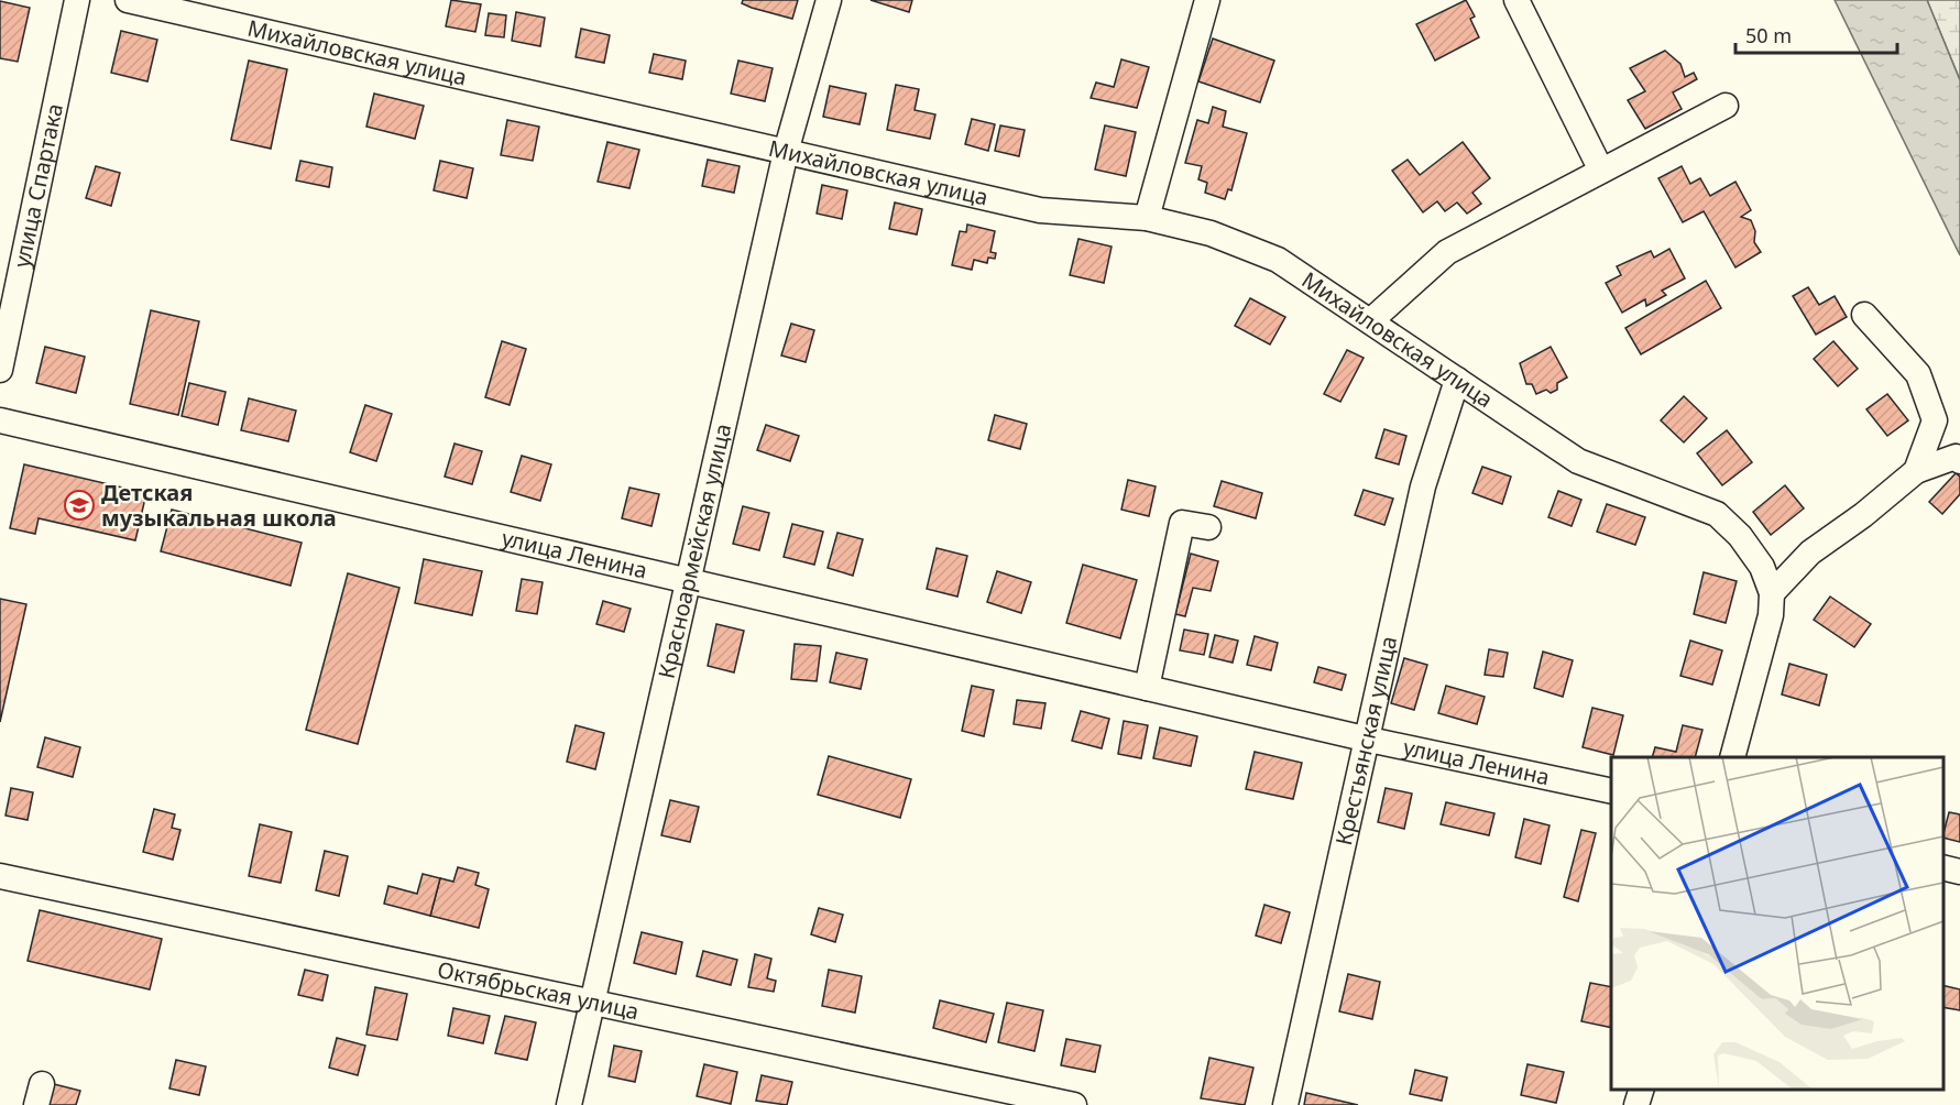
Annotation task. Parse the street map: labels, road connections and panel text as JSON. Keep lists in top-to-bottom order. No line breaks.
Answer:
{"streets":{"street":["Михайловская улица","улица Спартака","Красноармейская улица","улица Ленина","Крестьянская улица","Октябрьская улица"]},"crossings":[["Михайловская улица","Красноармейская улица"],["Михайловская улица","Крестьянская улица"],["Красноармейская улица","улица Ленина"],["Красноармейская улица","Октябрьская улица"],["улица Ленина","Крестьянская улица"]],"places":{"school or university":["Детская музыкальная школа"]},"scale_bar":"50 m"}
